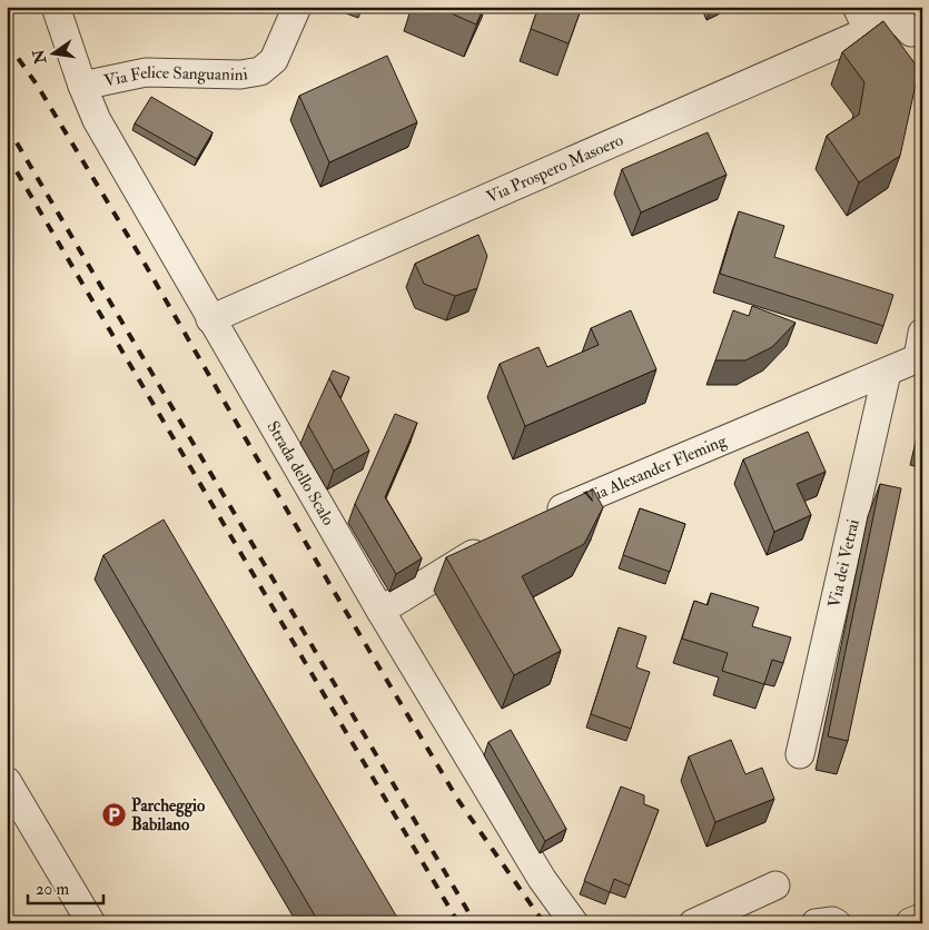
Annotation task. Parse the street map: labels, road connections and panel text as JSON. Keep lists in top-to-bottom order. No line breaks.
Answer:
{"streets":{"street":["Via Felice Sanguanini","Via Prospero Masoero","Via Alexander Fleming","Strada dello Scalo","Via dei Vetrai"]},"crossings":[["Via Felice Sanguanini","Strada dello Scalo"],["Via Prospero Masoero","Strada dello Scalo"],["Via Alexander Fleming","Via dei Vetrai"]],"places":{"parking":["Parcheggio Babilano"]},"scale_bar":"20 m","north":"left"}
